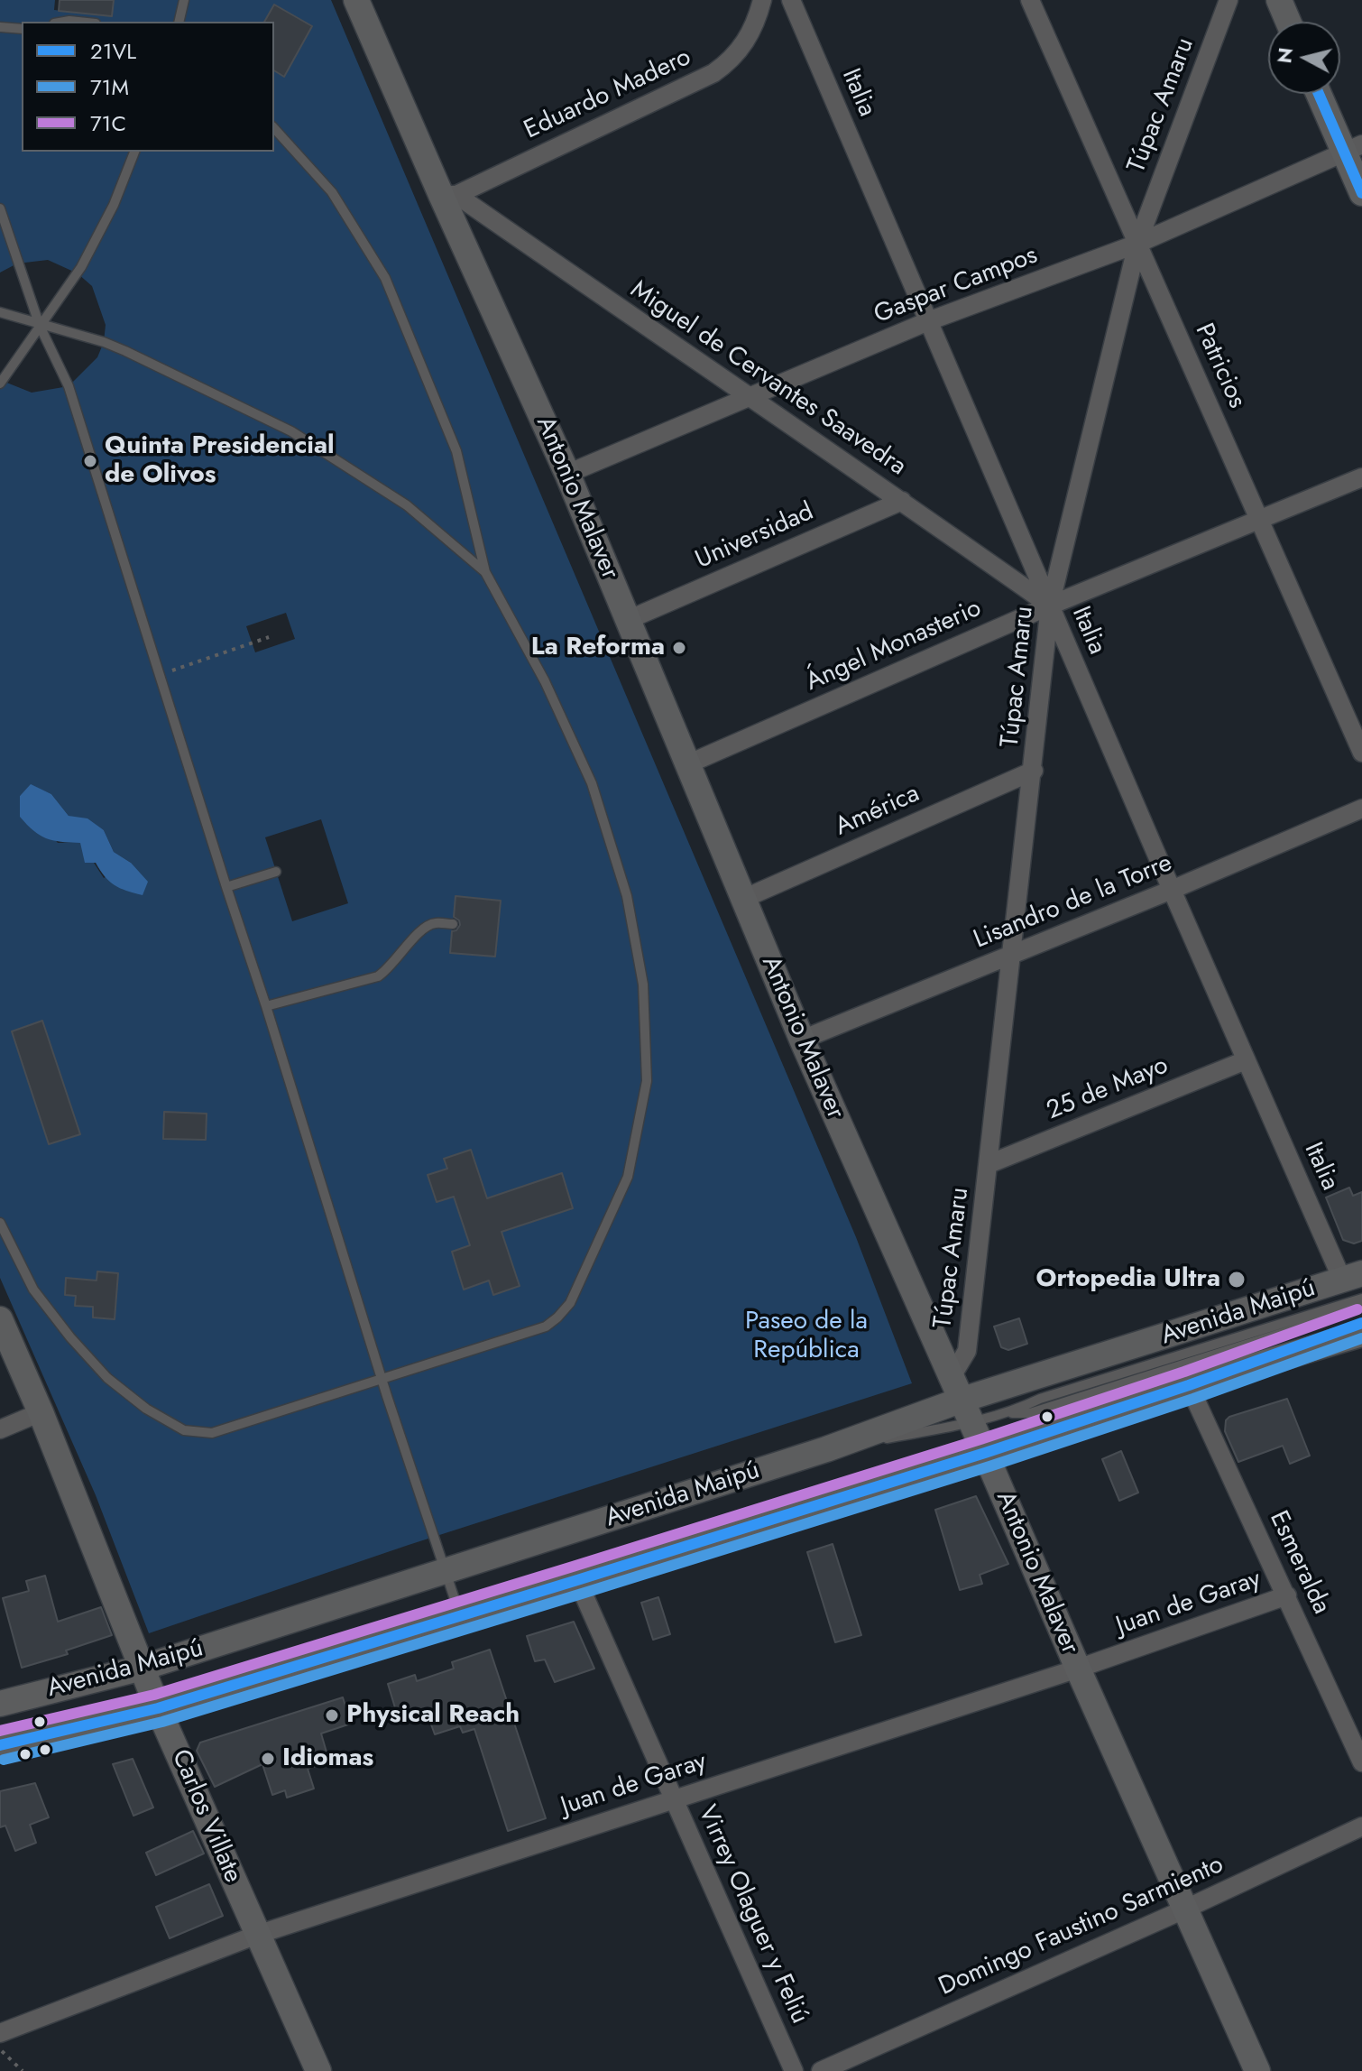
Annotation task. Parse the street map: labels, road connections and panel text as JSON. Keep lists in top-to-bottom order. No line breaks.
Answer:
{"streets":{"street":["Italia","Eduardo Madero","Túpac Amaru","Gaspar Campos","Patricios","Miguel de Cervantes Saavedra","Antonio Malaver","Universidad","Ángel Monasterio","América","Lisandro de la Torre","25 de Mayo","Avenida Maipú","Esmeralda","Juan de Garay","Carlos Villate","Virrey Olaguer y Feliú","Domingo Faustino Sarmiento"]},"crossings":[["Italia","Túpac Amaru"],["Italia","Gaspar Campos"],["Italia","Miguel de Cervantes Saavedra"],["Italia","Ángel Monasterio"],["Italia","Lisandro de la Torre"],["Italia","25 de Mayo"],["Italia","Avenida Maipú"],["Eduardo Madero","Miguel de Cervantes Saavedra"],["Eduardo Madero","Antonio Malaver"],["Túpac Amaru","Gaspar Campos"],["Túpac Amaru","Patricios"],["Túpac Amaru","Miguel de Cervantes Saavedra"],["Túpac Amaru","Antonio Malaver"],["Túpac Amaru","Ángel Monasterio"],["Túpac Amaru","América"],["Túpac Amaru","Lisandro de la Torre"],["Túpac Amaru","25 de Mayo"],["Túpac Amaru","Avenida Maipú"],["Gaspar Campos","Patricios"],["Gaspar Campos","Miguel de Cervantes Saavedra"],["Gaspar Campos","Antonio Malaver"],["Patricios","Ángel Monasterio"],["Miguel de Cervantes Saavedra","Antonio Malaver"],["Miguel de Cervantes Saavedra","Universidad"],["Miguel de Cervantes Saavedra","Ángel Monasterio"],["Antonio Malaver","Universidad"],["Antonio Malaver","Ángel Monasterio"],["Antonio Malaver","América"],["Antonio Malaver","Lisandro de la Torre"],["Antonio Malaver","Avenida Maipú"],["Antonio Malaver","Juan de Garay"],["Antonio Malaver","Domingo Faustino Sarmiento"],["Avenida Maipú","Esmeralda"],["Avenida Maipú","Carlos Villate"],["Avenida Maipú","Virrey Olaguer y Feliú"],["Esmeralda","Juan de Garay"],["Juan de Garay","Carlos Villate"],["Juan de Garay","Virrey Olaguer y Feliú"]],"parks":["Paseo de la República"],"places":["Quinta Presidencial de Olivos","La Reforma","Ortopedia Ultra","Physical Reach","Idiomas"],"lines":["transit line 21VL","transit line 71C","transit line 71M"],"legend":["21VL","71M","71C"],"north":"left"}
